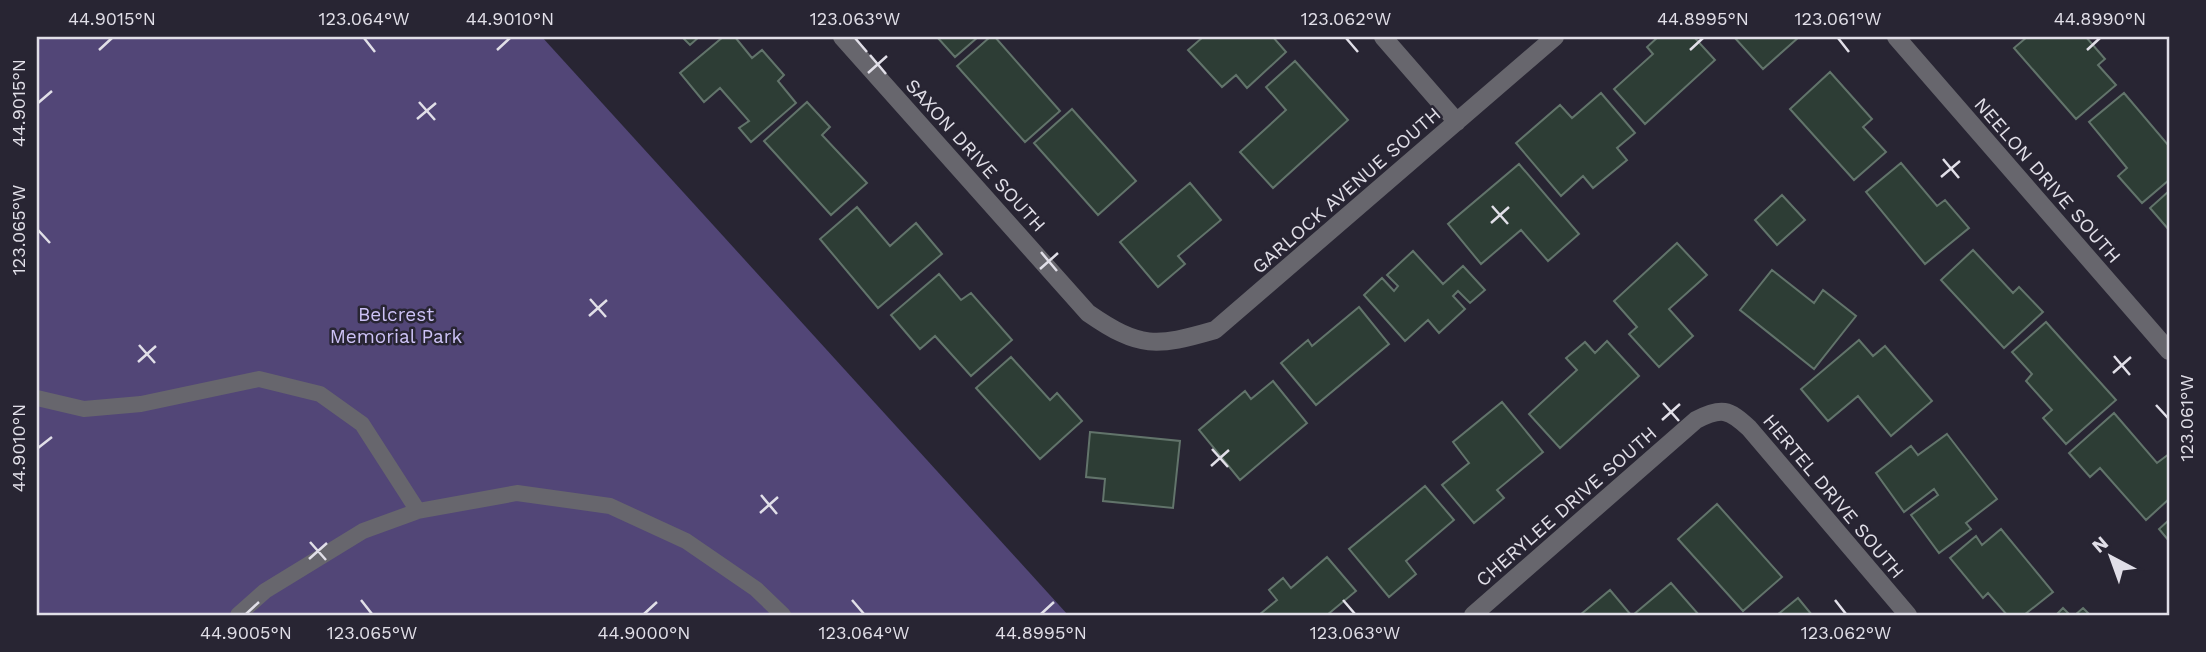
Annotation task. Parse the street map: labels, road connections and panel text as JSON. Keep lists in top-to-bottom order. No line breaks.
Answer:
{"streets":{"street":["SAXON DRIVE SOUTH","NEELON DRIVE SOUTH","GARLOCK AVENUE SOUTH","HERTEL DRIVE SOUTH","CHERYLEE DRIVE SOUTH"]},"crossings":[["SAXON DRIVE SOUTH","GARLOCK AVENUE SOUTH"],["HERTEL DRIVE SOUTH","CHERYLEE DRIVE SOUTH"]],"parks":["Belcrest Memorial Park"],"north":"top left","coordinates":["44.9015°N","123.064°W","44.9010°N","123.063°W","123.062°W","44.8995°N","123.061°W","44.8990°N","123.065°W","44.9005°N","44.9000°N"]}
